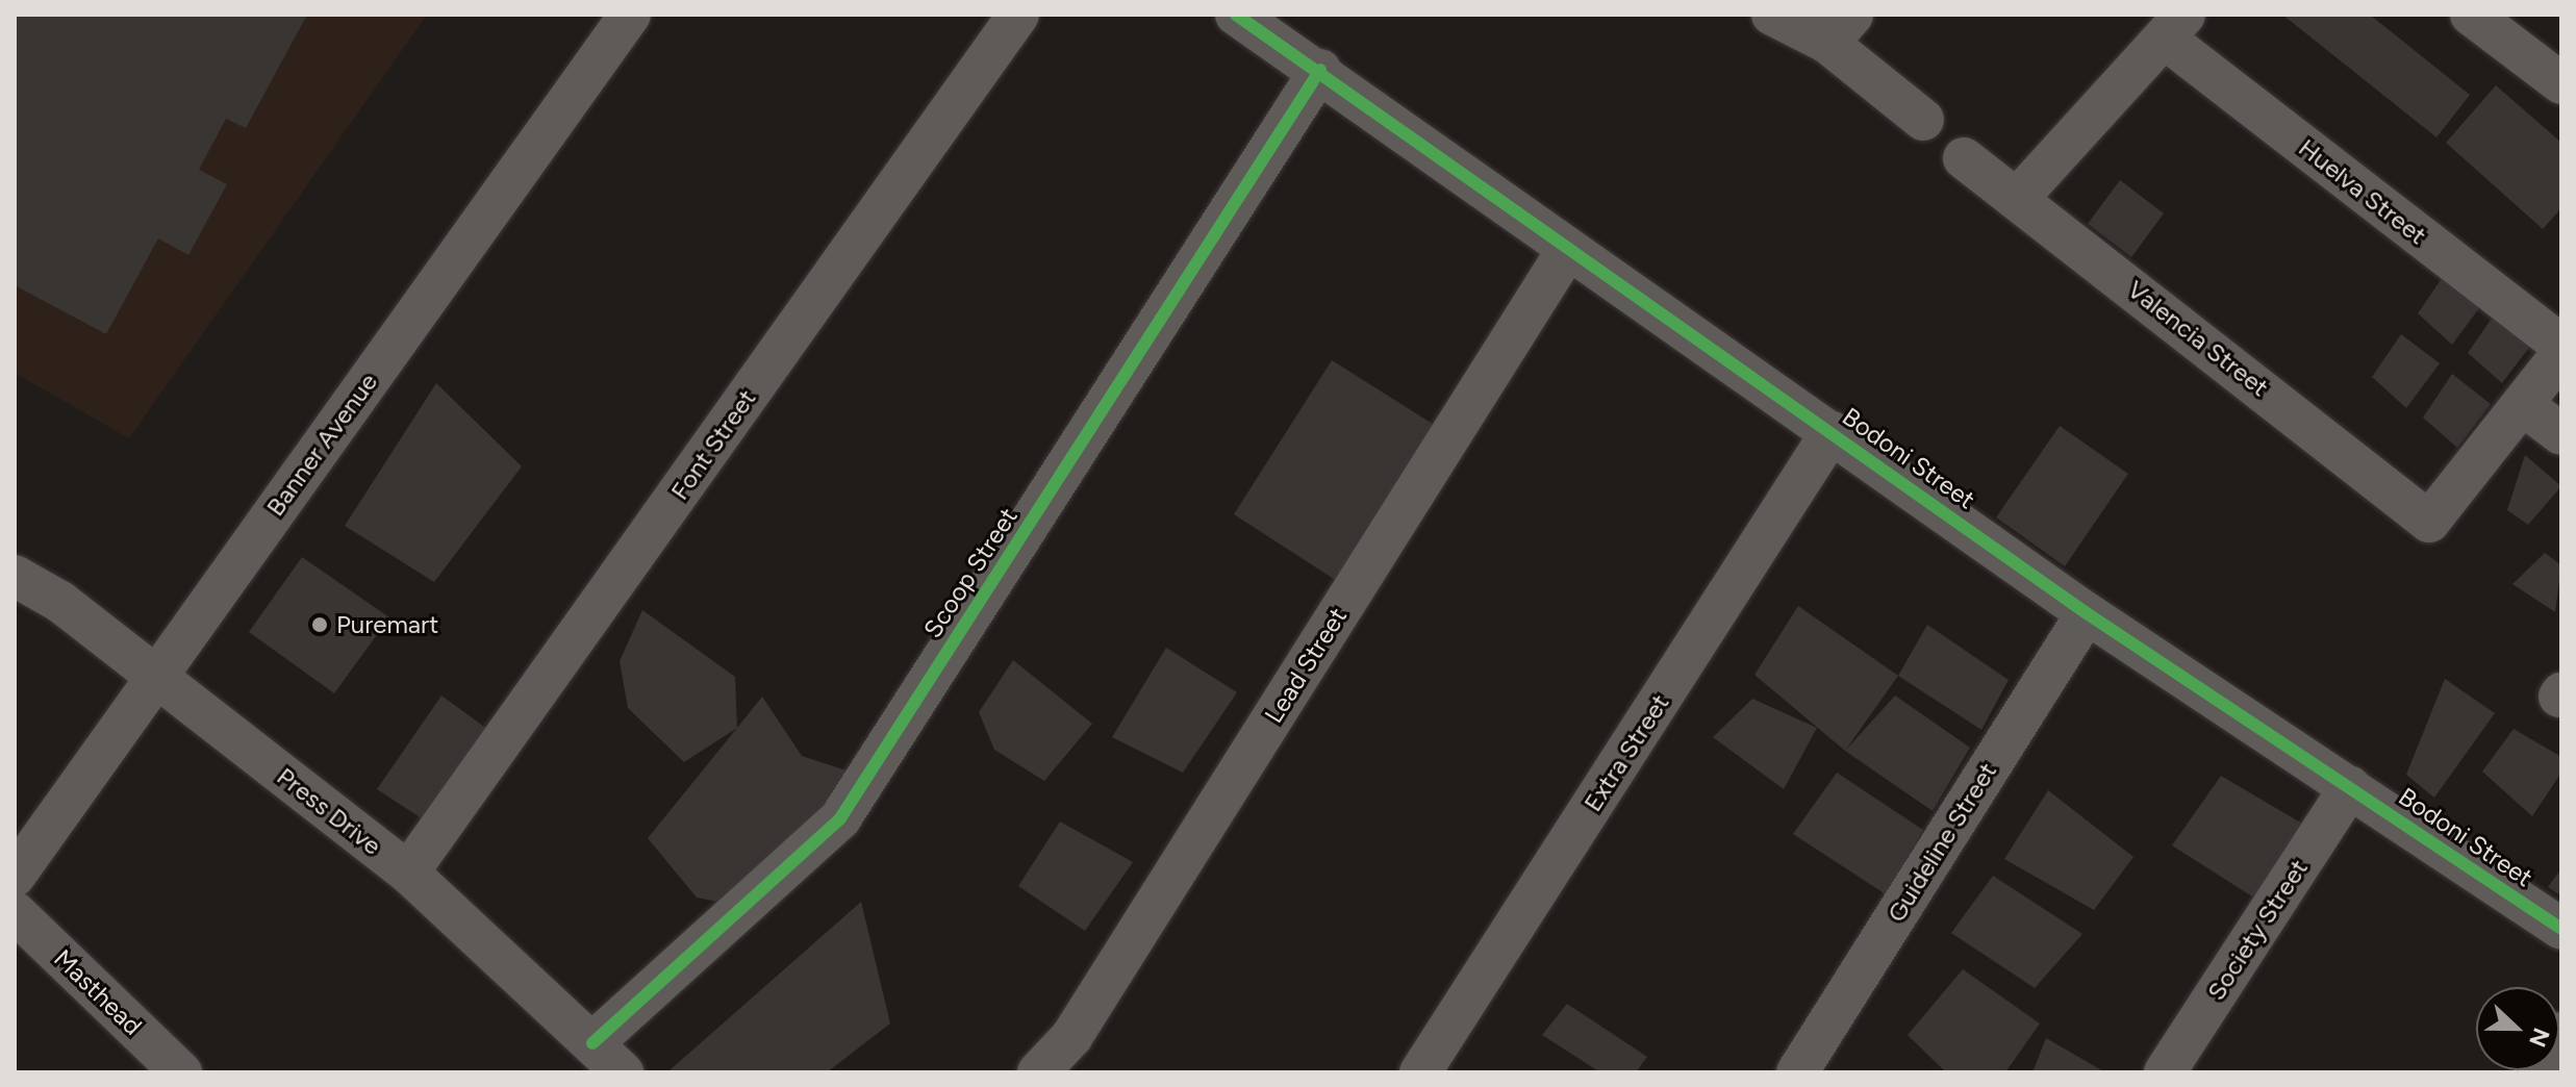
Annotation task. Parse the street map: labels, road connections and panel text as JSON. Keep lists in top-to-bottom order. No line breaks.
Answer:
{"streets":{"street":["Huelva Street","Valencia Street","Banner Avenue","Font Street","Bodoni Street","Scoop Street","Lead Street","Extra Street","Press Drive","Guideline Street","Society Street","Masthead"]},"crossings":[["Banner Avenue","Press Drive"],["Font Street","Press Drive"],["Bodoni Street","Scoop Street"],["Bodoni Street","Lead Street"],["Bodoni Street","Extra Street"],["Bodoni Street","Guideline Street"],["Bodoni Street","Society Street"],["Scoop Street","Press Drive"]],"places":["Puremart"],"north":"right"}
